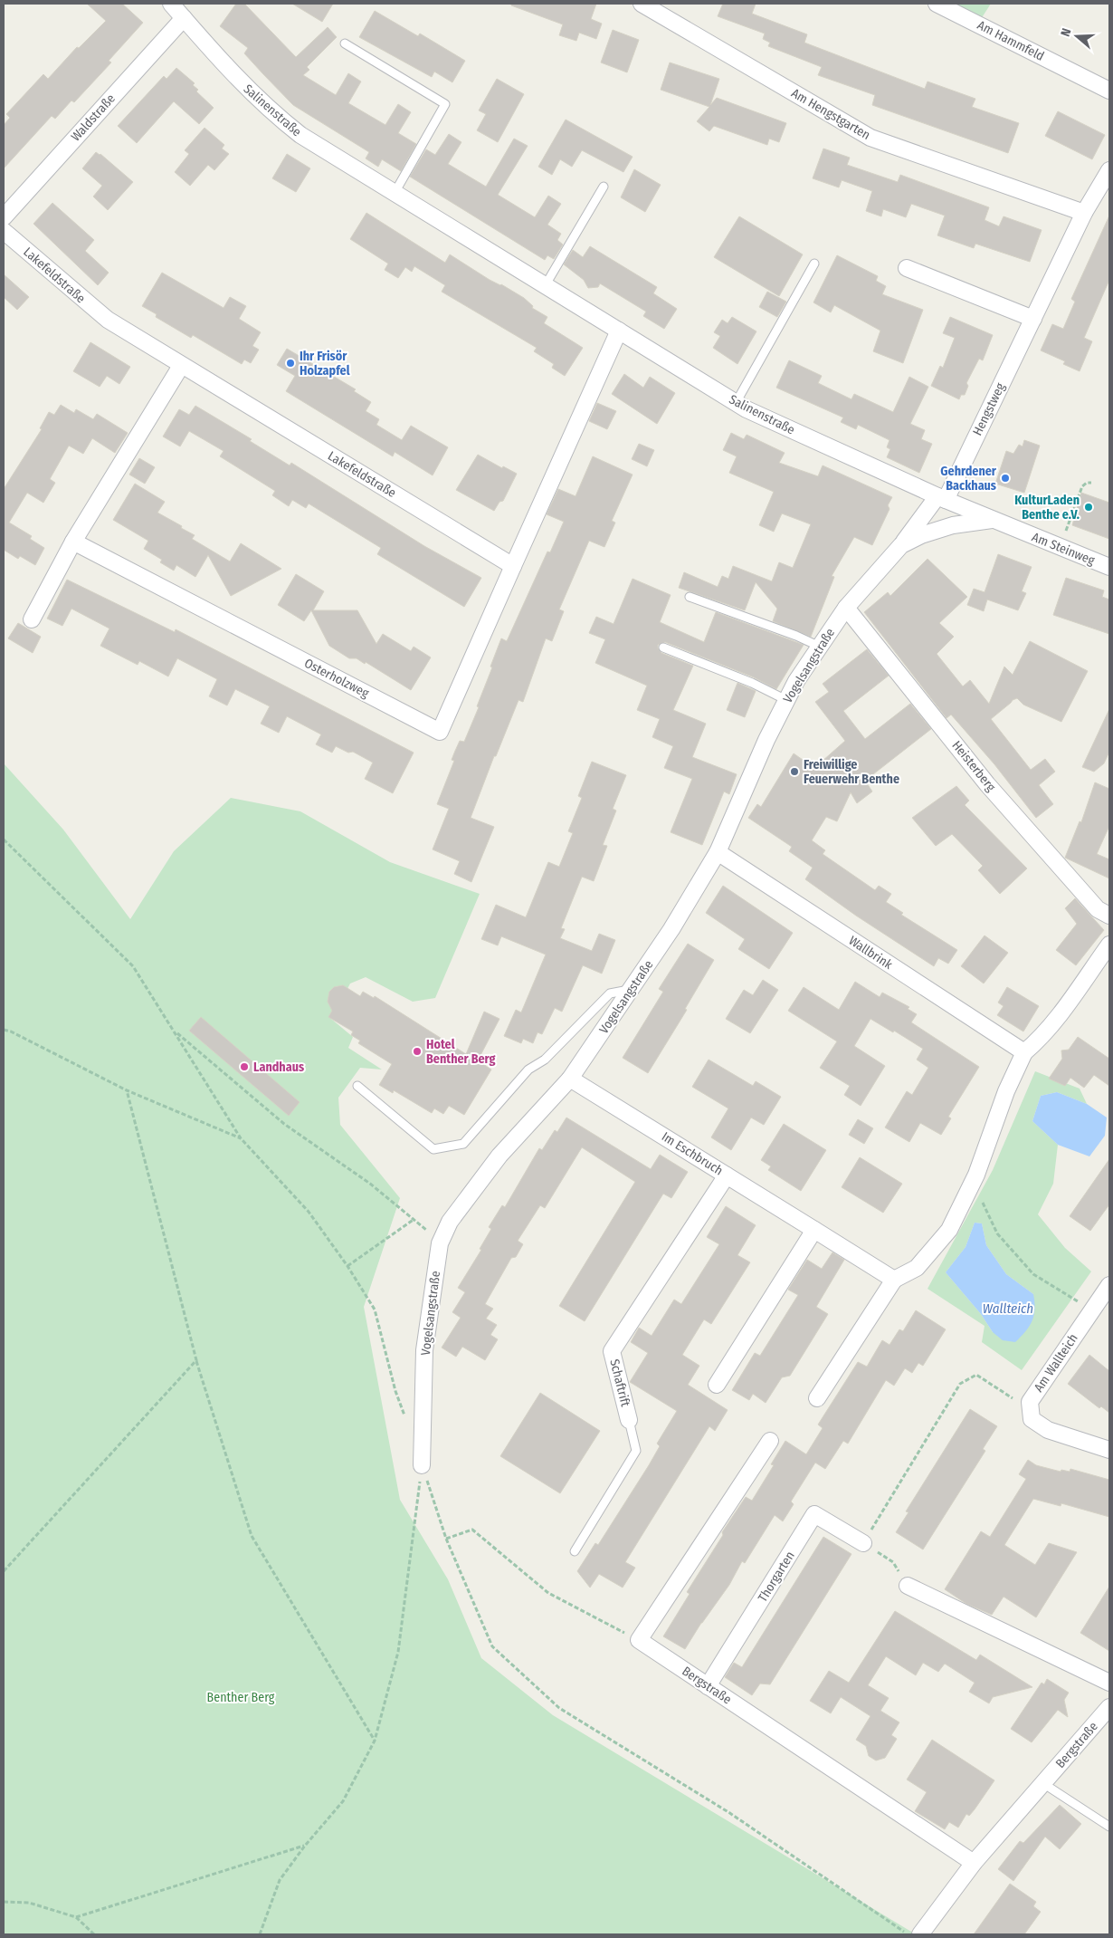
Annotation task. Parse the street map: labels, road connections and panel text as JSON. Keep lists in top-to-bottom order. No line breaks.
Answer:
{"streets":{"street":["Am Hammfeld","Salinenstraße","Am Hengstgarten","Waldstraße","Lakefeldstraße","Hengstweg","Am Steinweg","Vogelsangstraße","Osterholzweg","Heisterberg","Wallbrink","Im Eschbruch","Am Wallteich","Schaftrift","Thorgarten","Bergstraße"]},"crossings":[["Salinenstraße","Waldstraße"],["Salinenstraße","Hengstweg"],["Salinenstraße","Am Steinweg"],["Salinenstraße","Vogelsangstraße"],["Am Hengstgarten","Hengstweg"],["Lakefeldstraße","Osterholzweg"],["Hengstweg","Vogelsangstraße"],["Am Steinweg","Vogelsangstraße"],["Vogelsangstraße","Heisterberg"],["Vogelsangstraße","Wallbrink"],["Vogelsangstraße","Im Eschbruch"],["Im Eschbruch","Schaftrift"],["Thorgarten","Bergstraße"]],"water":["Wallteich"],"parks":["Benther Berg"],"places":["Ihr Frisör Holzapfel","Gehrdener Backhaus","KulturLaden Benthe e.V.","Freiwillige Feuerwehr Benthe","Hotel Benther Berg","Landhaus"],"north":"left"}
